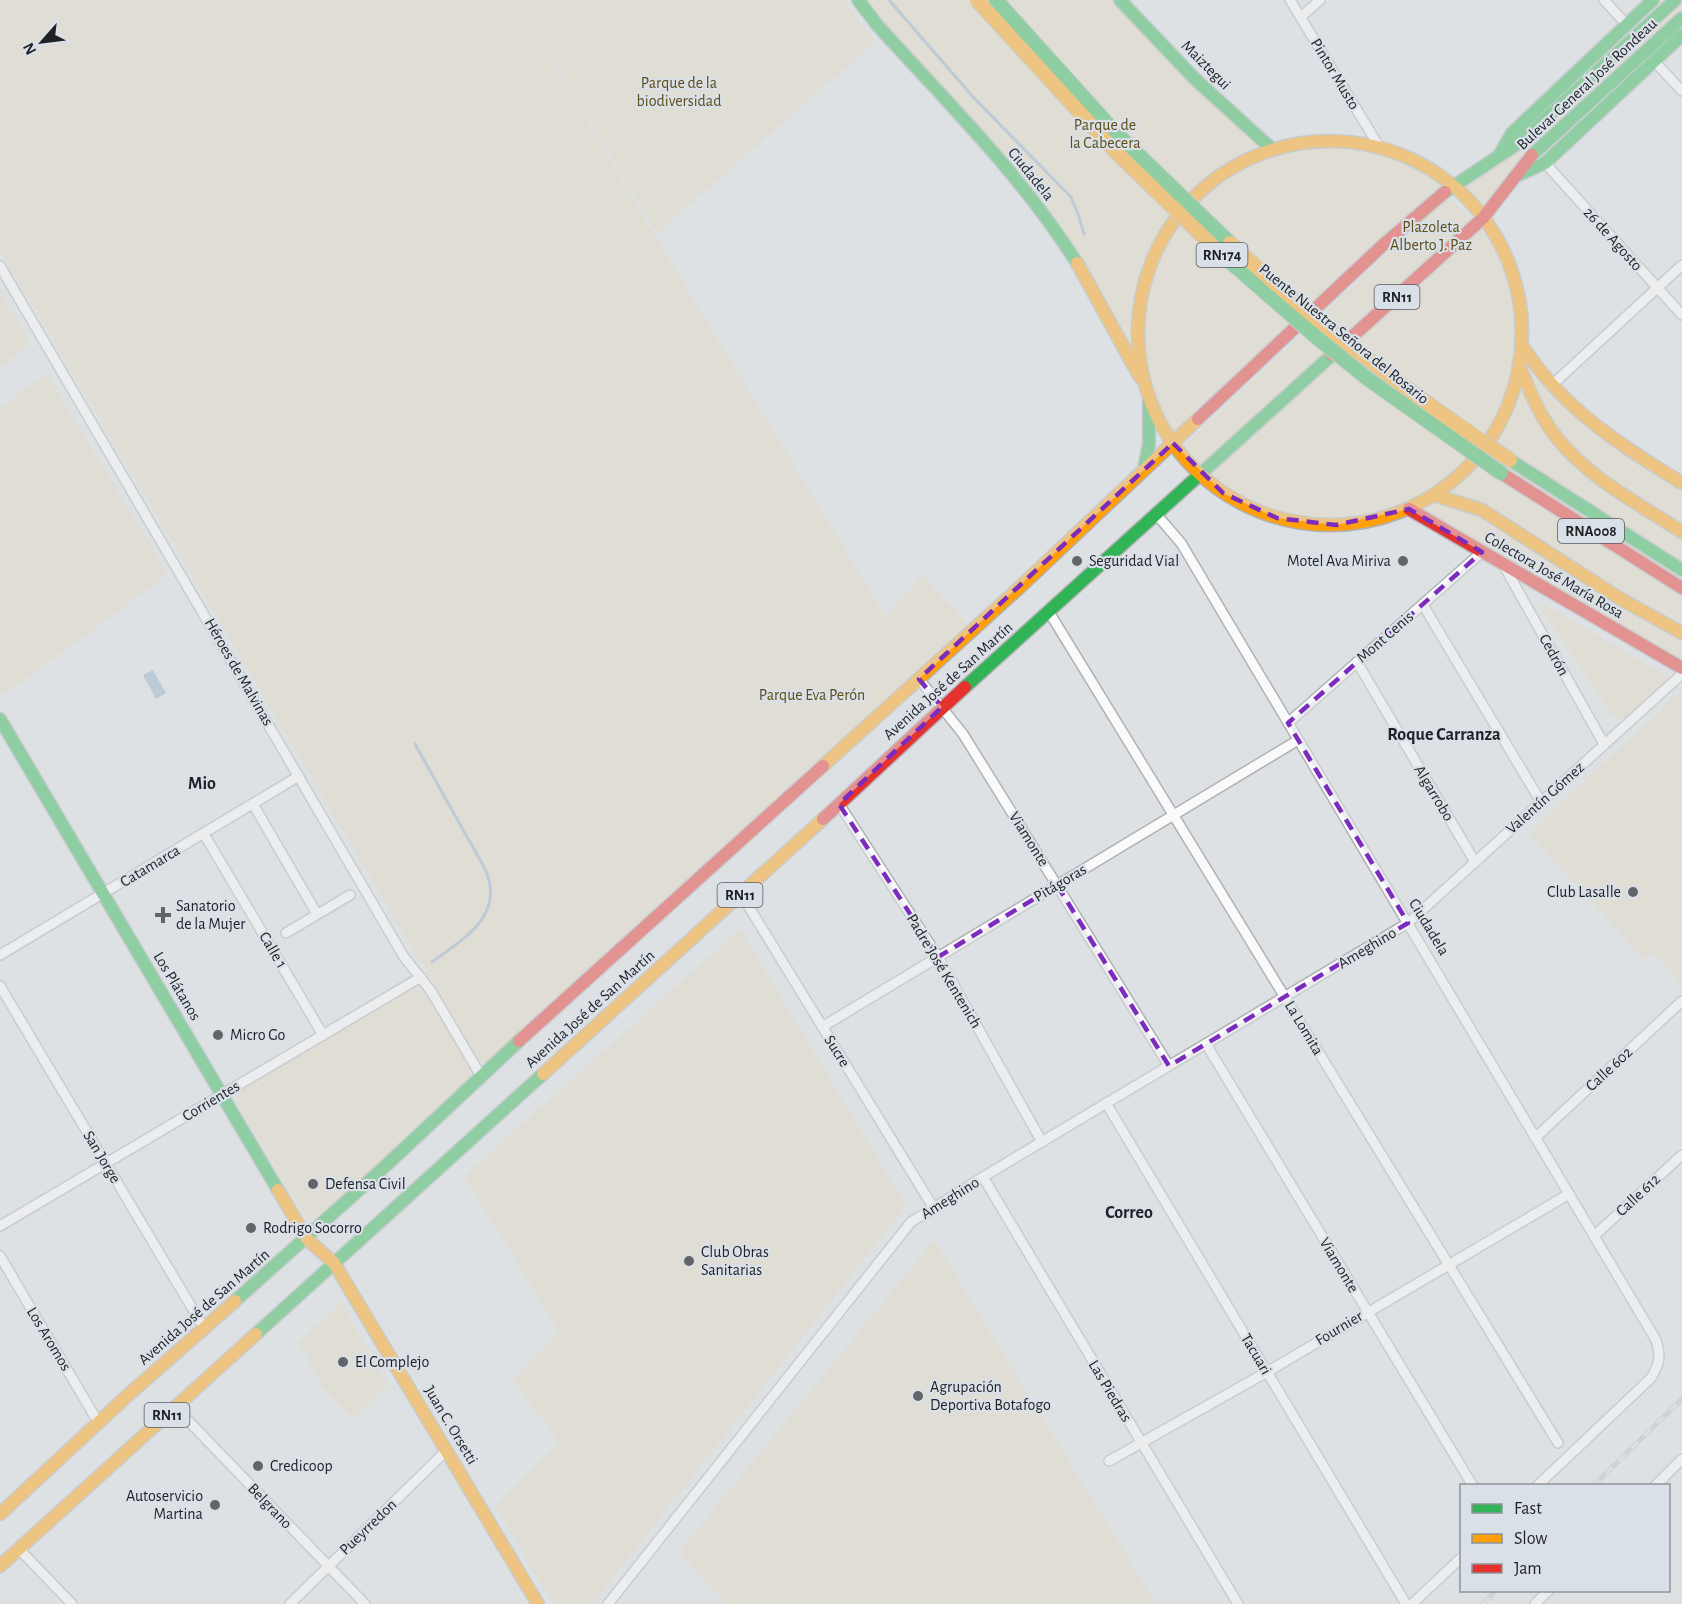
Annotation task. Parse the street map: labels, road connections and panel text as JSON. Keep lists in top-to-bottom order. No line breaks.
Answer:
{"streets":{"main road":["Maiztegui","Bulevar General José Rondeau","Ciudadela","RN174","RN11","Puente Nuestra Señora del Rosario","RNA008","Colectora José María Rosa","Avenida José de San Martín","Los Plátanos","Juan C. Orsetti"],"street":["Pintor Musto","26 de Agosto","Mont Cenis","Cedrón","Héroes de Malvinas","Algarrobo","Valentín Gómez","Viamonte","Catamarca","Pitágoras","Ameghino","Calle 1","Padre José Kentenich","La Lomita","Sucre","Calle 602","Corrientes","San Jorge","Calle 612","Fournier","Los Aromos","Tacuari","Las Piedras","Belgrano","Pueyrredon"]},"crossings":[["Maiztegui","Ciudadela"],["Pintor Musto","Ciudadela"],["Bulevar General José Rondeau","Ciudadela"],["Bulevar General José Rondeau","26 de Agosto"],["Bulevar General José Rondeau","Avenida José de San Martín"],["Ciudadela","Colectora José María Rosa"],["Ciudadela","Mont Cenis"],["Ciudadela","Avenida José de San Martín"],["Ciudadela","Valentín Gómez"],["Ciudadela","Pitágoras"],["Ciudadela","Ameghino"],["Ciudadela","Calle 602"],["Ciudadela","Calle 612"],["Ciudadela","Fournier"],["Puente Nuestra Señora del Rosario","RNA008"],["Colectora José María Rosa","Mont Cenis"],["Colectora José María Rosa","Cedrón"],["Mont Cenis","Algarrobo"],["Cedrón","Valentín Gómez"],["Héroes de Malvinas","Avenida José de San Martín"],["Héroes de Malvinas","Catamarca"],["Héroes de Malvinas","Corrientes"],["Avenida José de San Martín","Viamonte"],["Avenida José de San Martín","Padre José Kentenich"],["Avenida José de San Martín","Los Plátanos"],["Avenida José de San Martín","La Lomita"],["Avenida José de San Martín","Sucre"],["Avenida José de San Martín","San Jorge"],["Avenida José de San Martín","Los Aromos"],["Avenida José de San Martín","Juan C. Orsetti"],["Avenida José de San Martín","Belgrano"],["Algarrobo","Valentín Gómez"],["Valentín Gómez","Ameghino"],["Viamonte","Pitágoras"],["Viamonte","Ameghino"],["Viamonte","Fournier"],["Catamarca","Calle 1"],["Catamarca","Los Plátanos"],["Pitágoras","Padre José Kentenich"],["Pitágoras","La Lomita"],["Pitágoras","Sucre"],["Ameghino","Padre José Kentenich"],["Ameghino","La Lomita"],["Ameghino","Sucre"],["Ameghino","Tacuari"],["Ameghino","Las Piedras"],["Calle 1","Corrientes"],["Los Plátanos","Corrientes"],["Los Plátanos","Juan C. Orsetti"],["La Lomita","Fournier"],["Corrientes","San Jorge"],["Fournier","Tacuari"],["Fournier","Las Piedras"],["Juan C. Orsetti","Pueyrredon"],["Belgrano","Pueyrredon"]],"districts":["Roque Carranza","Mio","Correo"],"parks":["Parque de la biodiversidad","Parque de la Cabecera","Plazoleta Alberto J. Paz","Parque Eva Perón"],"places":{"other":["Seguridad Vial","Motel Ava Miriva","Club Lasalle","Micro Go","Defensa Civil","Rodrigo Socorro","Club Obras Sanitarias","El Complejo","Agrupación Deportiva Botafogo","Credicoop","Autoservicio Martina"],"health":["Sanatorio de la Mujer"]},"legend":["Fast","Slow","Jam"],"north":"bottom left"}
